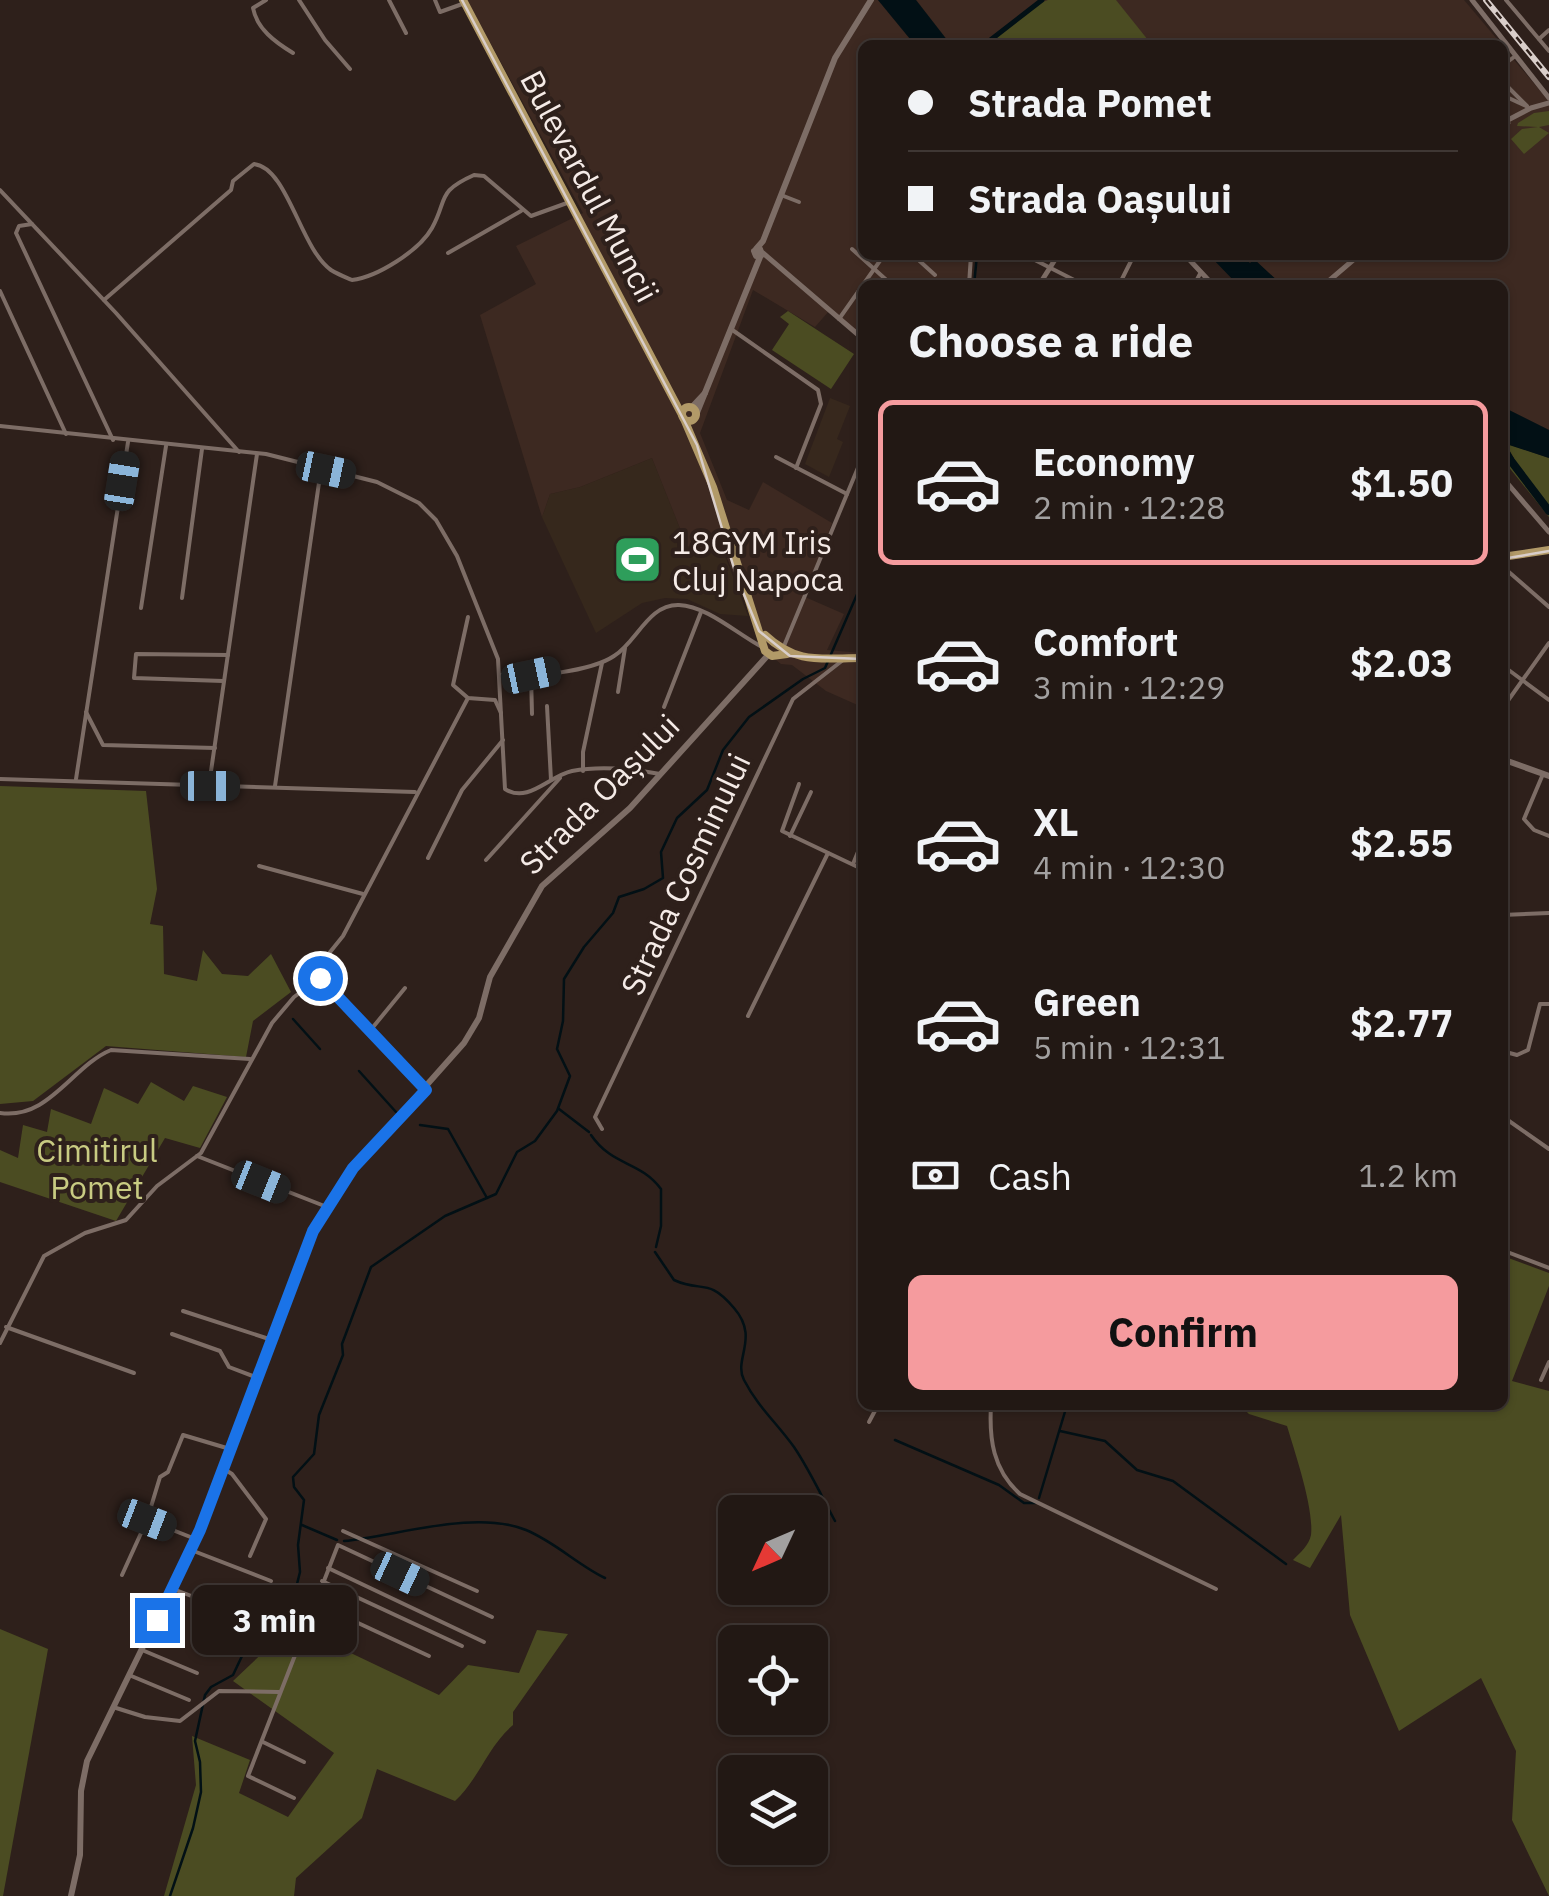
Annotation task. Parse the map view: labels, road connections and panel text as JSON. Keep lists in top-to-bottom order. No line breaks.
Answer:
{"streets":{"main road":["Bulevardul Muncii","Strada Oașului"],"street":["Strada Cosminului"]},"crossings":[["Bulevardul Muncii","Strada Oașului"]],"parks":["Cimitirul Pomet"],"places":{"sports":["18GYM Iris Cluj Napoca"]},"north":"bottom left","page":{"banner":["Strada Pomet","Strada Oașului"],"heading":"Choose a ride","list":[{"name":"Economy","note":"2 min · 12:28","value":"$1.50"},{"name":"Comfort","note":"3 min · 12:29","value":"$2.03"},{"name":"XL","note":"4 min · 12:30","value":"$2.55"},{"name":"Green","note":"5 min · 12:31","value":"$2.77"}],"pay":["Cash","1.2 km"],"buttons":"Confirm","bubble":"3 min"}}
